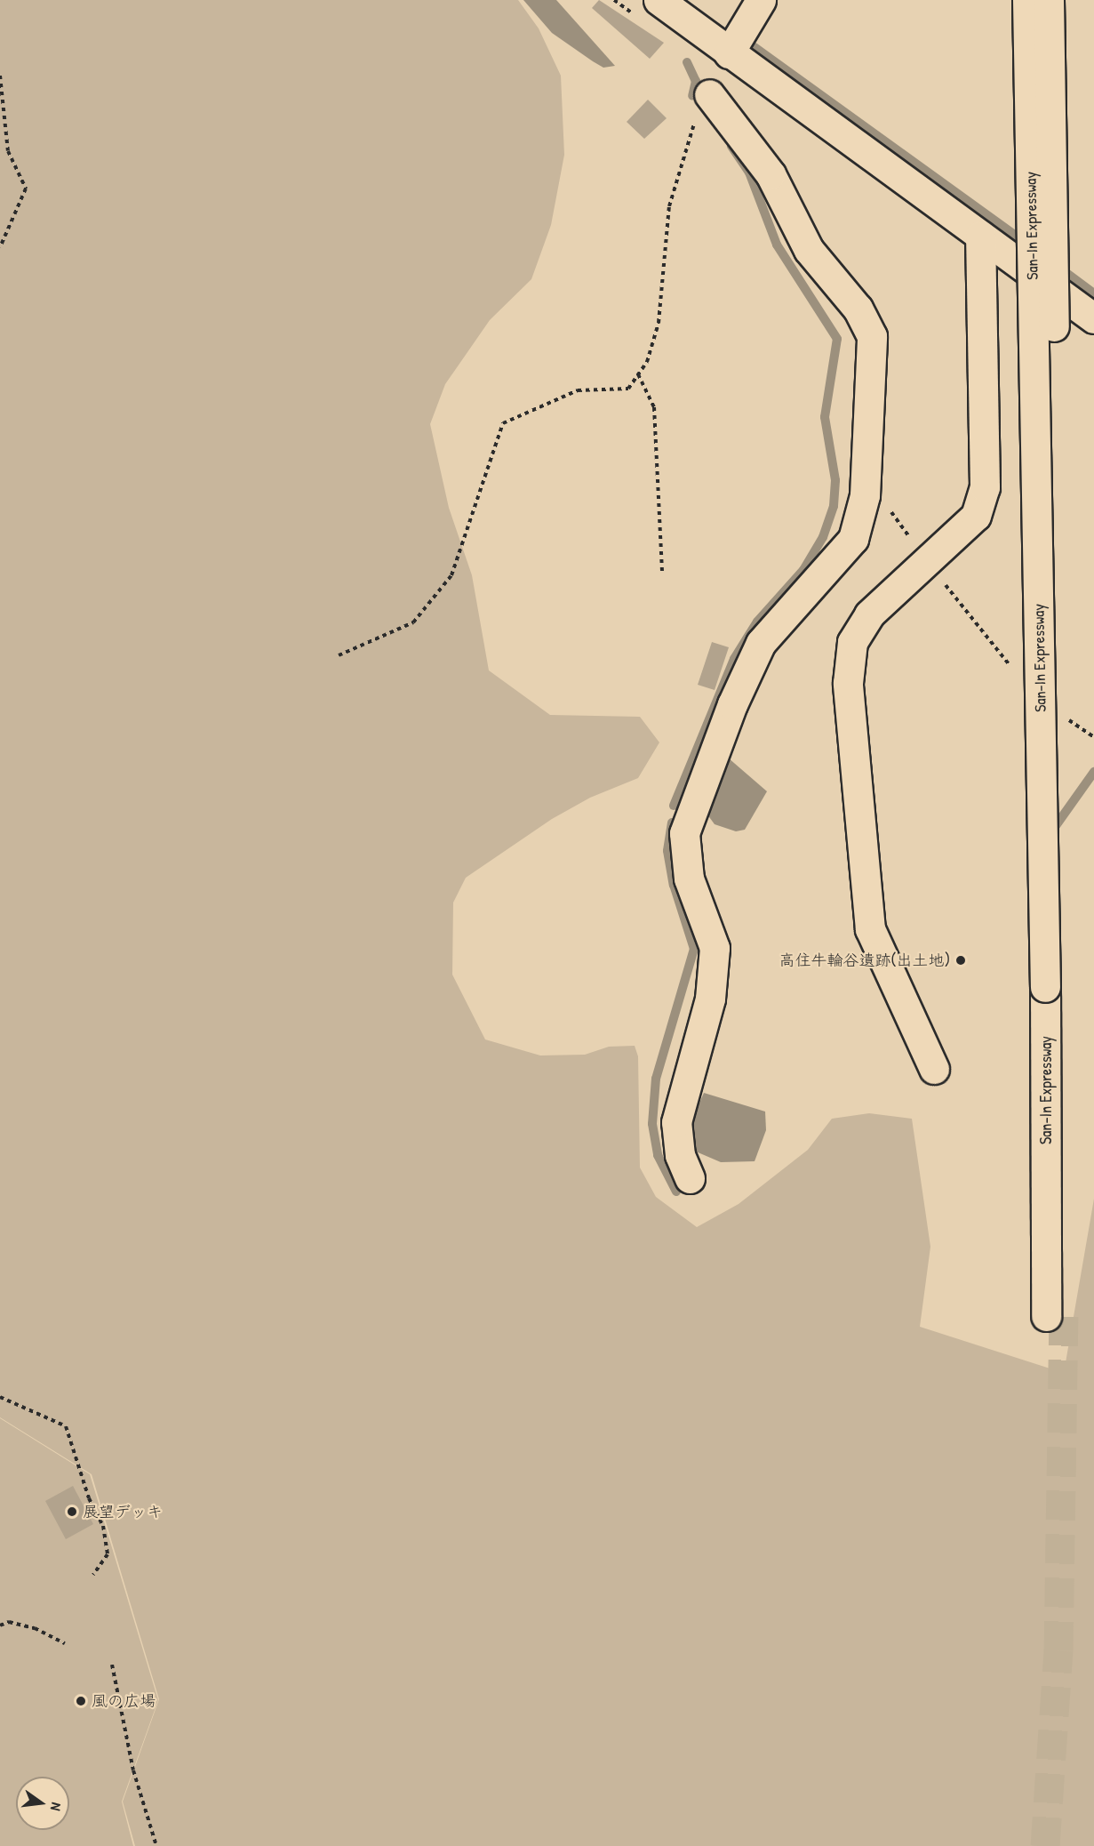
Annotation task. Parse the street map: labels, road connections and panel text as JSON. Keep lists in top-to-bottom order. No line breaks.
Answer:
{"streets":{"main road":["San-In Expressway"]},"places":["高住牛輪谷遺跡(出土地)","展望デッキ","風の広場"],"north":"right"}
